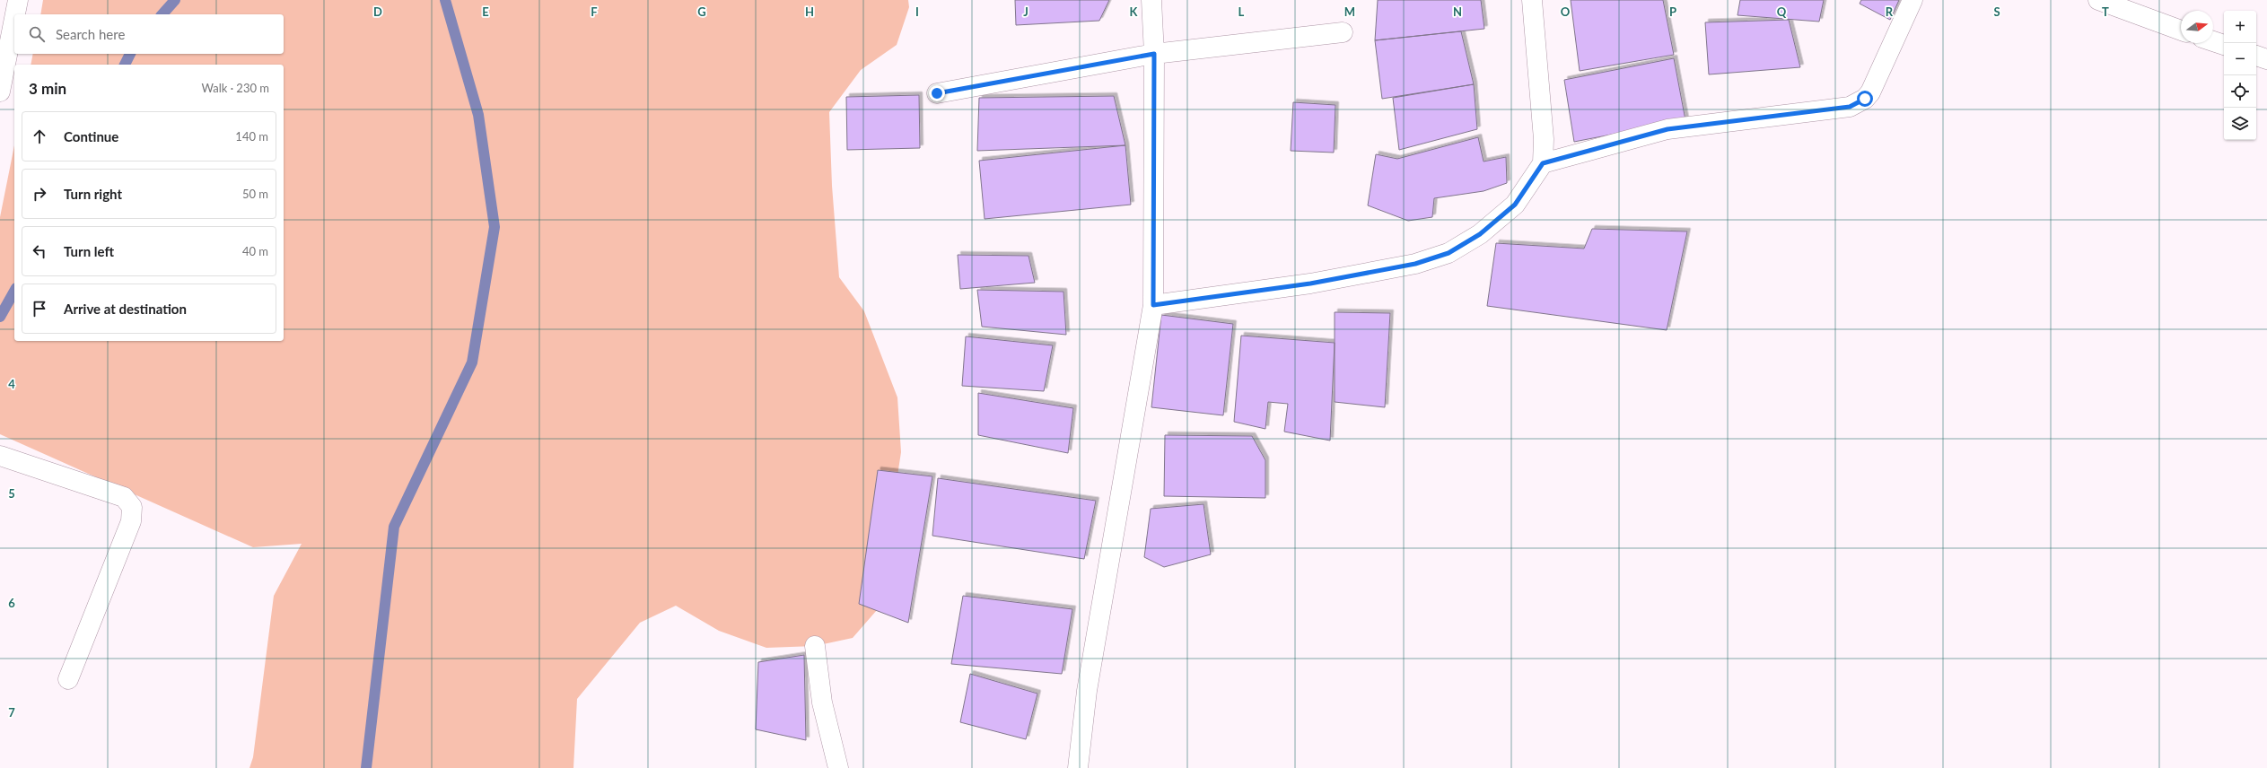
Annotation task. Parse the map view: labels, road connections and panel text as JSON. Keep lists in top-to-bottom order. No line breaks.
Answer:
{"north":"right","page":{"map_buttons":["+","−"],"search":"Search here","heading":["3 min","Walk · 230 m"],"list":[["Continue","140 m"],["Turn right","50 m"],["Turn left","40 m"],"Arrive at destination"]},"grid":{"columns":["D","E","F","G","H","I","J","K","L","M","N","O","P","Q","R","S","T"],"rows":["4","5","6","7"]}}
